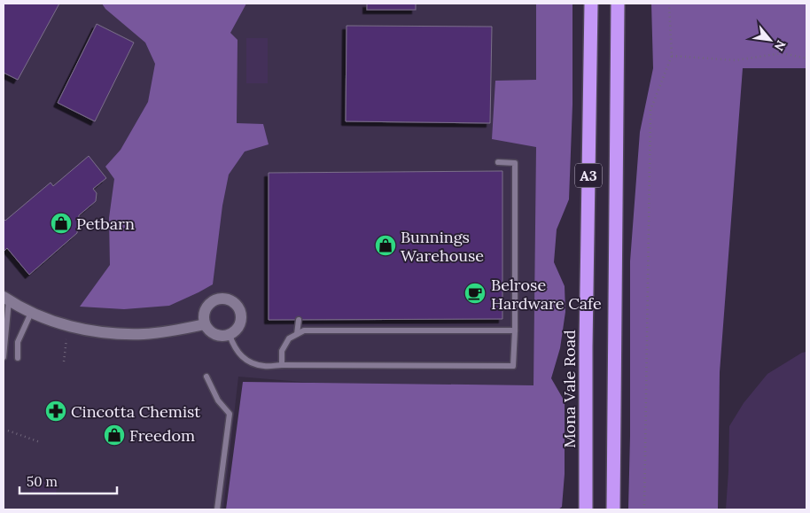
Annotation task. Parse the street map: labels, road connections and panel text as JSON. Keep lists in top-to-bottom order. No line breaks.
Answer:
{"streets":{"highway":["A3","Mona Vale Road"]},"places":{"shop":["Petbarn","Bunnings Warehouse","Freedom"],"cafe":["Belrose Hardware Cafe"],"pharmacy":["Cincotta Chemist"]},"scale_bar":"50 m","north":"bottom right"}
